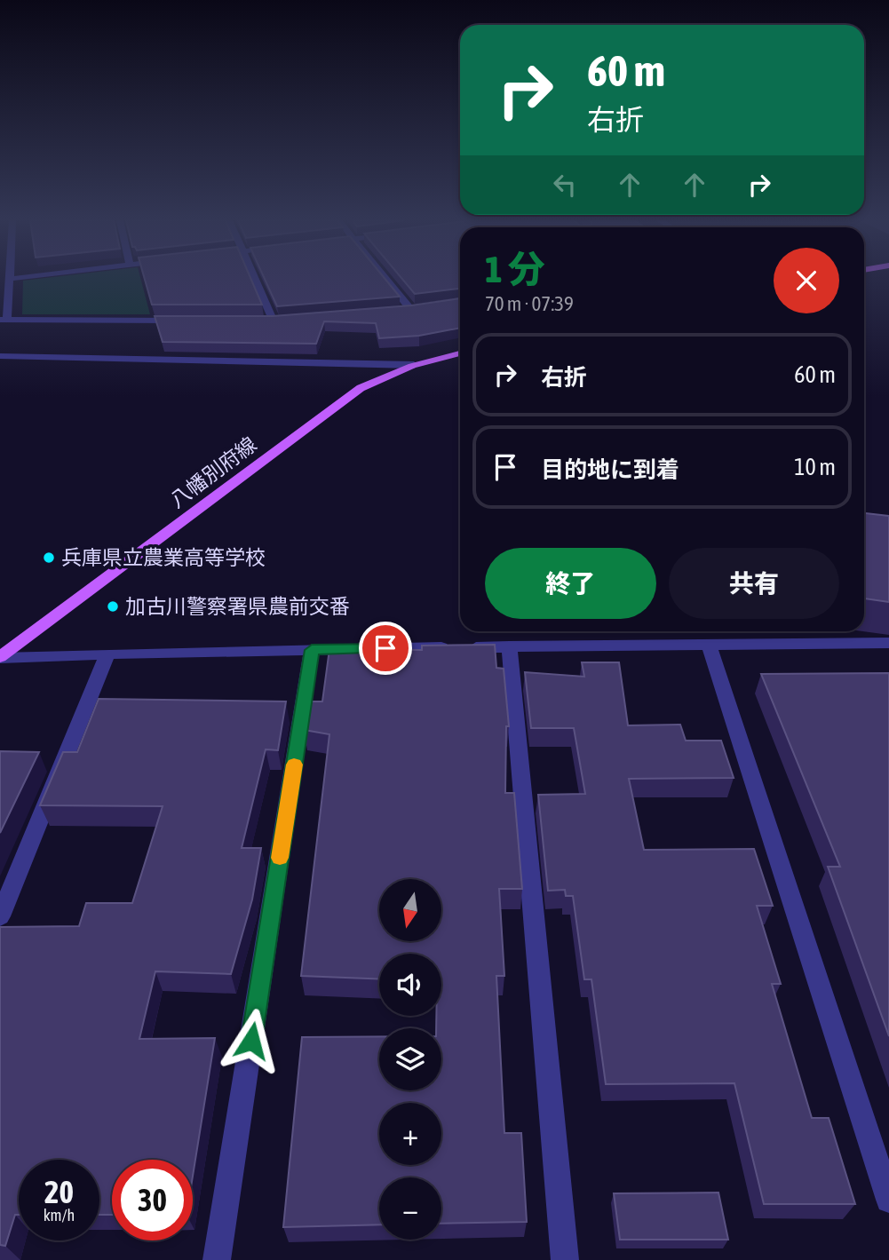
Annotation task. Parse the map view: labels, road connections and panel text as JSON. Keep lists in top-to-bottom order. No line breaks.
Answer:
{"streets":{"main road":["八幡別府線"]},"places":["兵庫県立農業高等学校","加古川警察署県農前交番"],"north":"bottom","page":{"turn":["60 m","右折"],"heading":["1 分","70 m · 07:39"],"list":[{"name":"右折","value":"60 m"},{"name":"目的地に到着","value":"10 m"}],"buttons":["終了","共有"],"map_buttons":["+","−"],"speed":"20 km/h","limit":"30"}}
